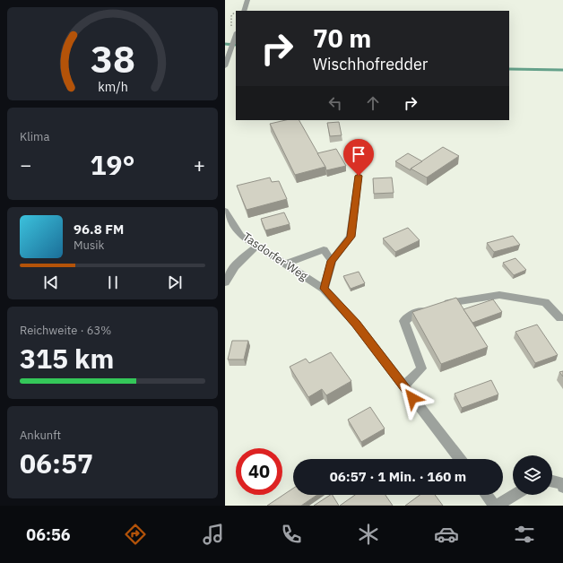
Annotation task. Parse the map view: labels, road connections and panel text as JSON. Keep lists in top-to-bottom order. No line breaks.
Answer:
{"streets":{"street":["Tasdorfer Weg"]},"page":{"turn":["70 m","Wischhofredder"],"tile":["Klima",["Reichweite · 63%","315 km"],["Ankunft","06:57"]],"heat":["−","19°","+"],"song":["96.8 FM","Musik"],"limit":"40","trip":"06:57 · 1 Min. · 160 m","tabs":"06:56","gauge":["38","km/h"]}}
